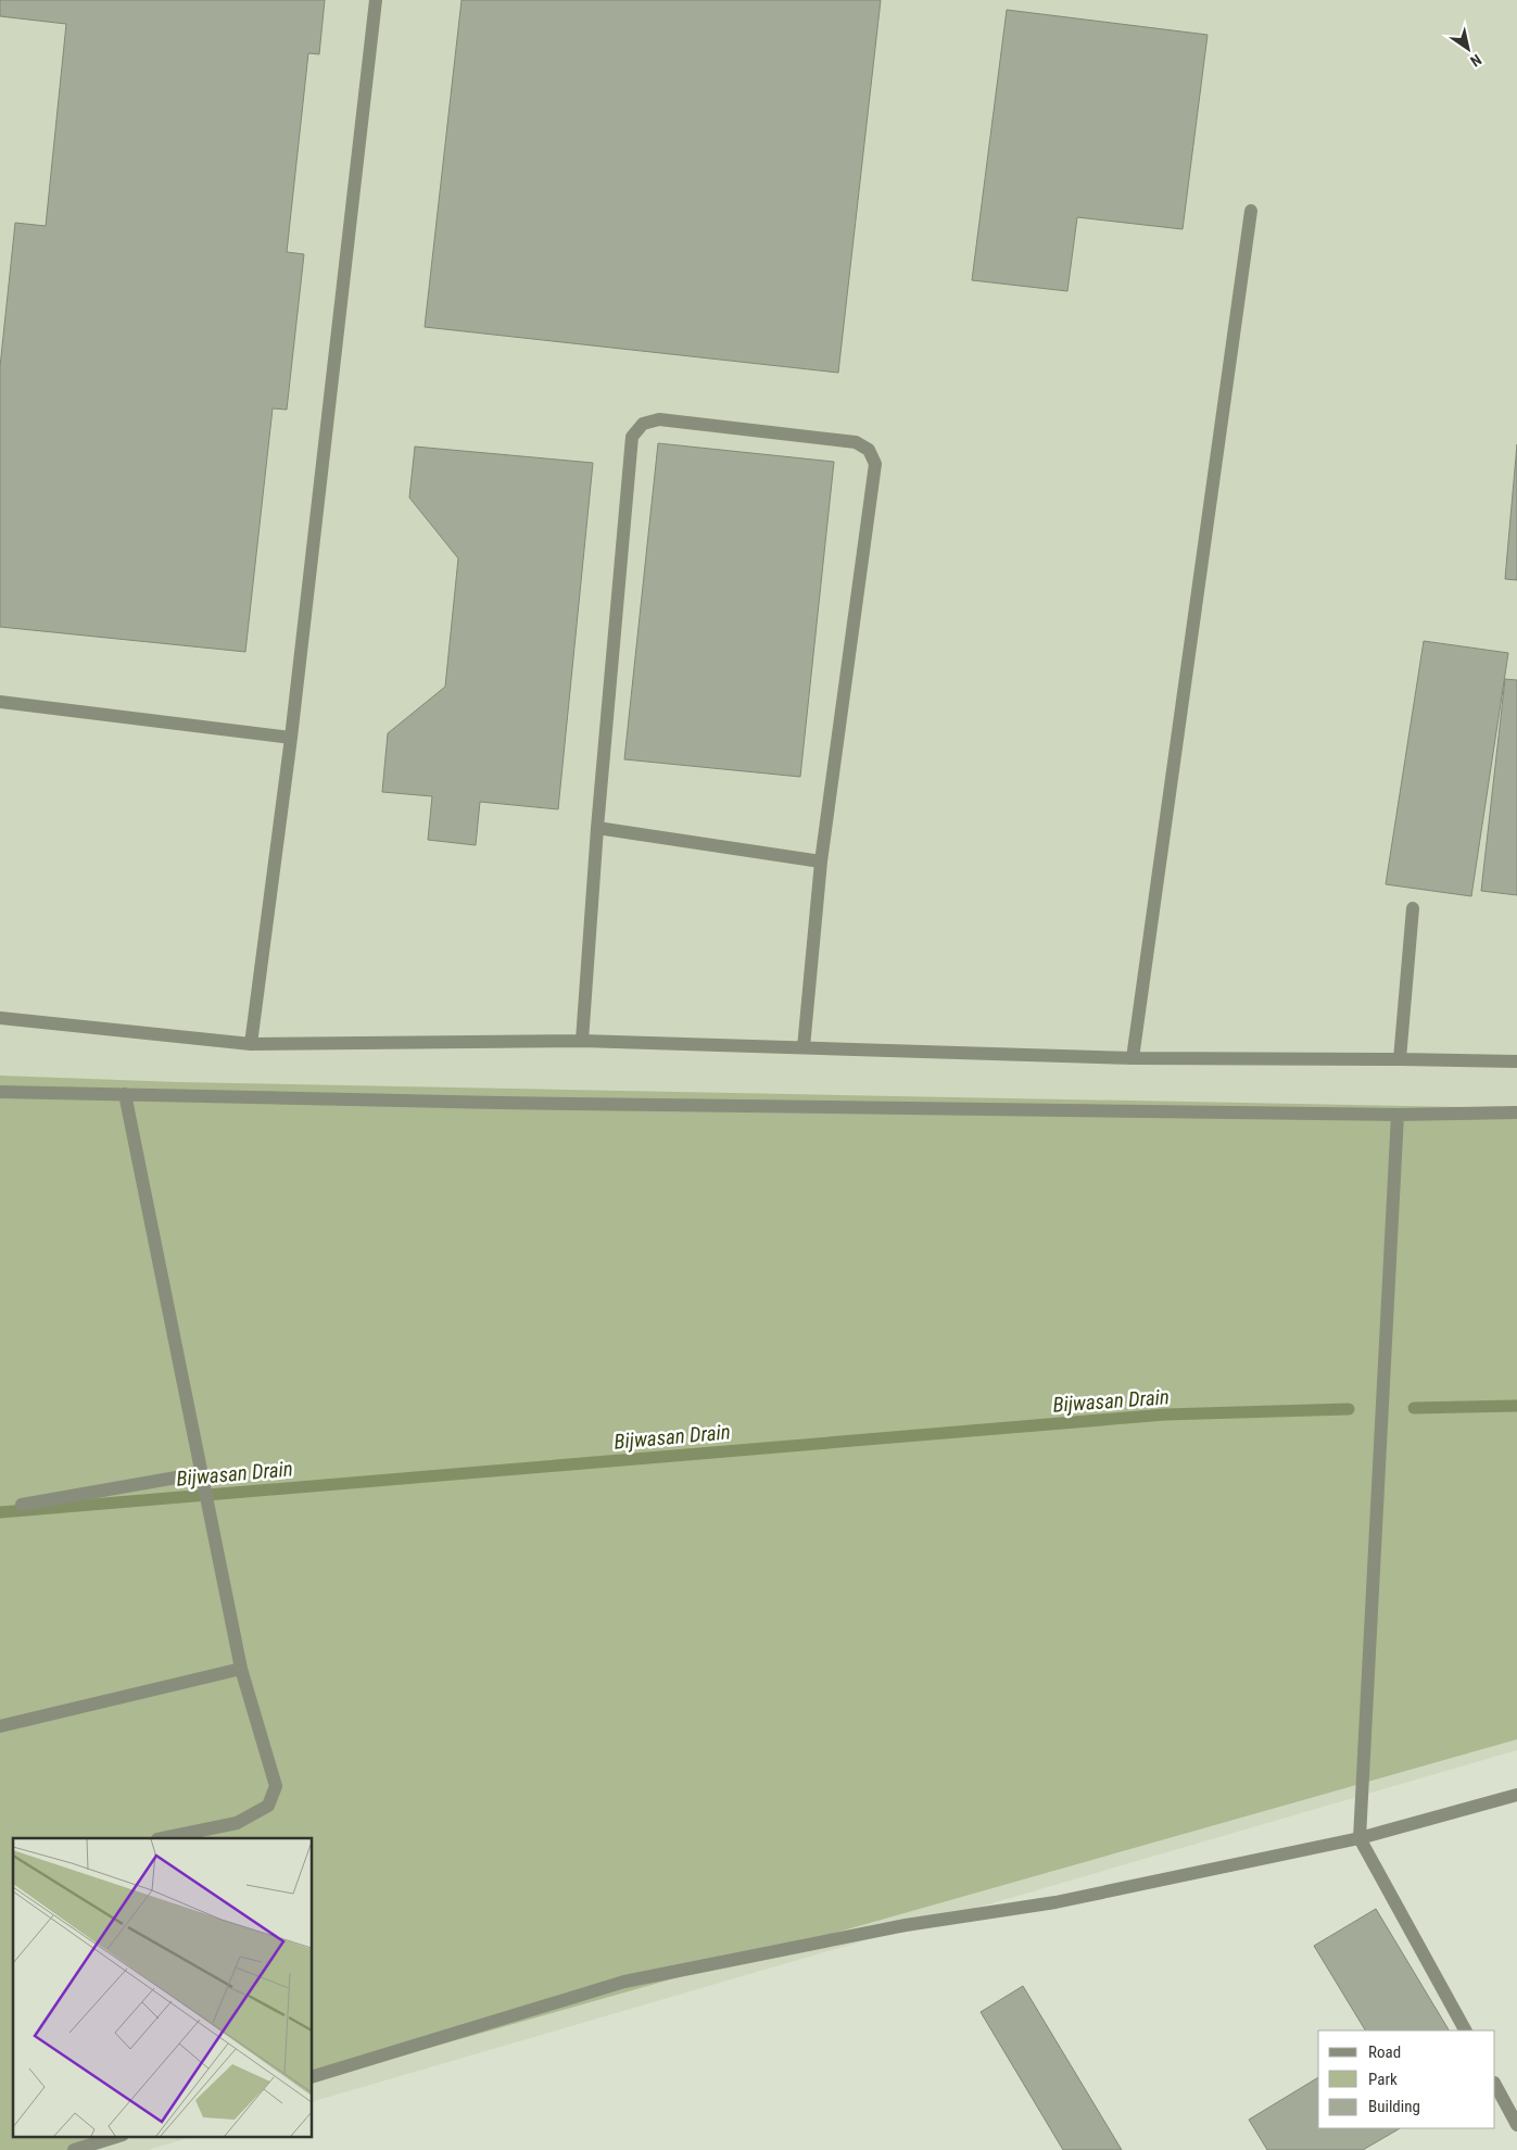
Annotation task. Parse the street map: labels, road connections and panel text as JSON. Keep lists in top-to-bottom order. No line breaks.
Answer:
{"water":["Bijwasan Drain"],"legend":["Road","Park","Building"],"north":"bottom right"}
